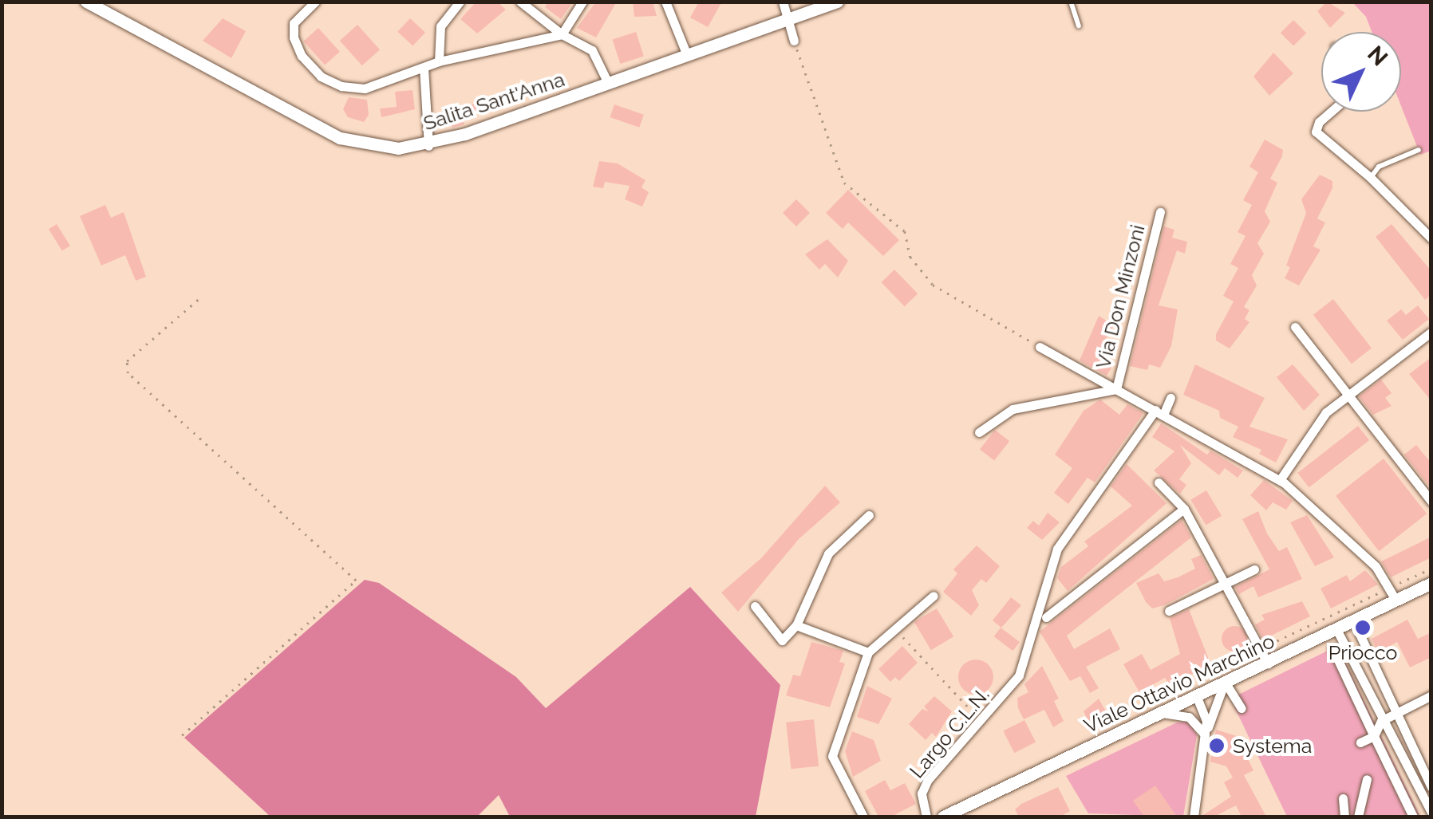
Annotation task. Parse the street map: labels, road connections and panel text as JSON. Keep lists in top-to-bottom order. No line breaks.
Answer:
{"streets":{"street":["Salita Sant'Anna","Via Don Minzoni","Viale Ottavio Marchino","Largo C.L.N."]},"crossings":[["Via Don Minzoni","Viale Ottavio Marchino"],["Via Don Minzoni","Largo C.L.N."]],"places":["Priocco","Systema"],"north":"top right"}
